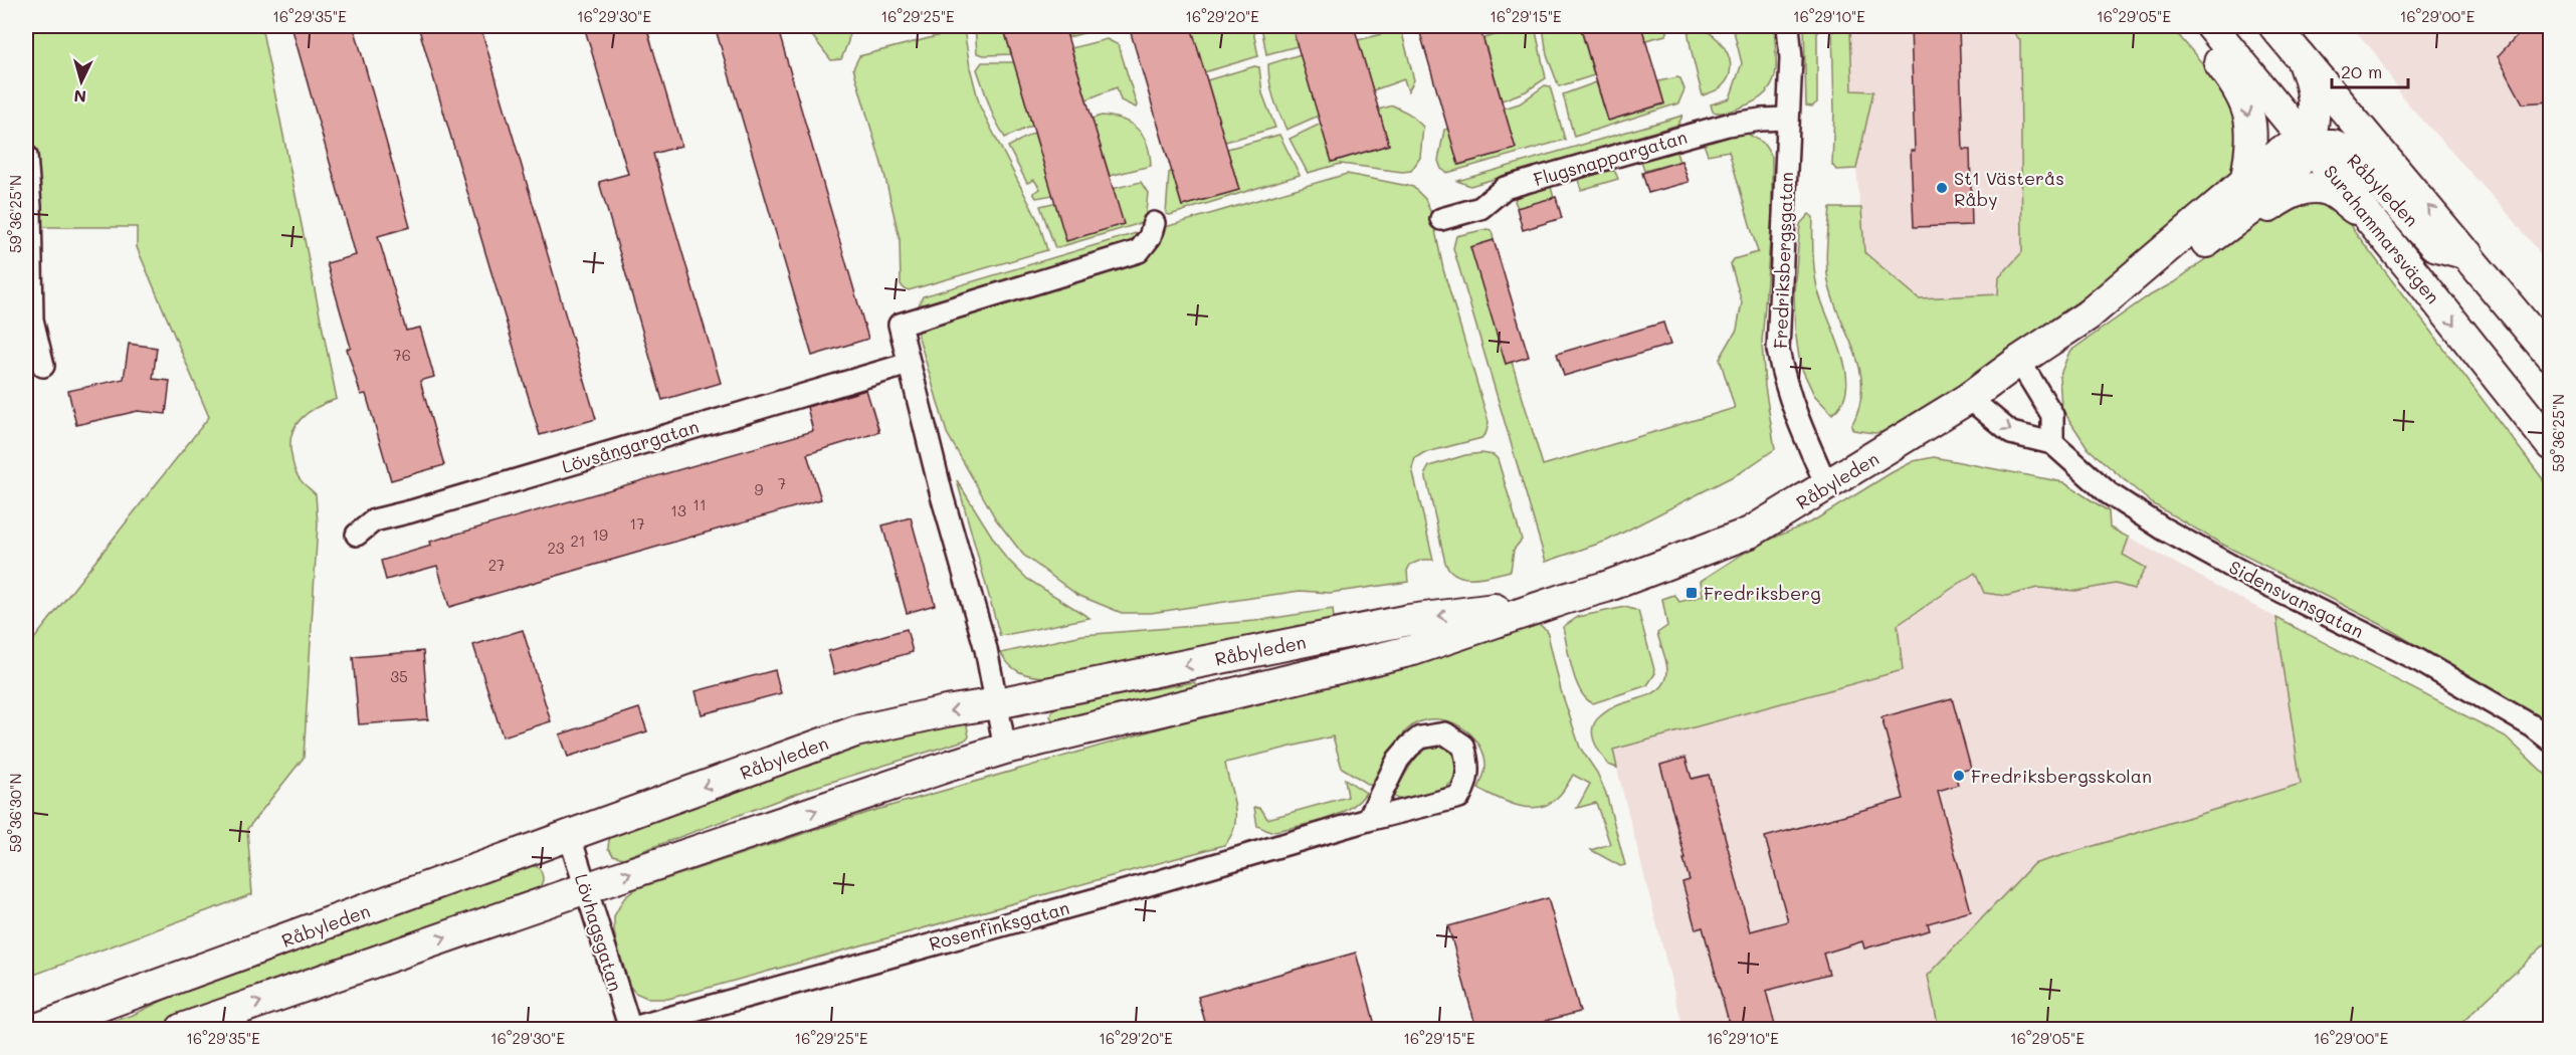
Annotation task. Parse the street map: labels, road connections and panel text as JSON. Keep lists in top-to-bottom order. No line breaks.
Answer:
{"streets":{"main road":["Råbyleden","Surahammarsvägen"],"street":["Flugsnappargatan","Fredriksbergsgatan","Lövsångargatan","Sidensvansgatan","Rosenfinksgatan","Lövhagsgatan"]},"crossings":[["Flugsnappargatan","Fredriksbergsgatan"],["Råbyleden","Surahammarsvägen"],["Råbyleden","Fredriksbergsgatan"],["Råbyleden","Sidensvansgatan"],["Råbyleden","Lövhagsgatan"],["Rosenfinksgatan","Lövhagsgatan"]],"places":{"other":["St1 Västerås Råby","Fredriksbergsskolan"],"transit":["Fredriksberg"]},"house_numbers":["76","7","9","11","13","17","19","21","23","27","35"],"scale_bar":"20 m","north":"bottom","coordinates":["16°29'35\"E","16°29'30\"E","16°29'25\"E","16°29'20\"E","16°29'15\"E","16°29'10\"E","16°29'05\"E","16°29'00\"E","59°36'25\"N","59°36'30\"N"]}
